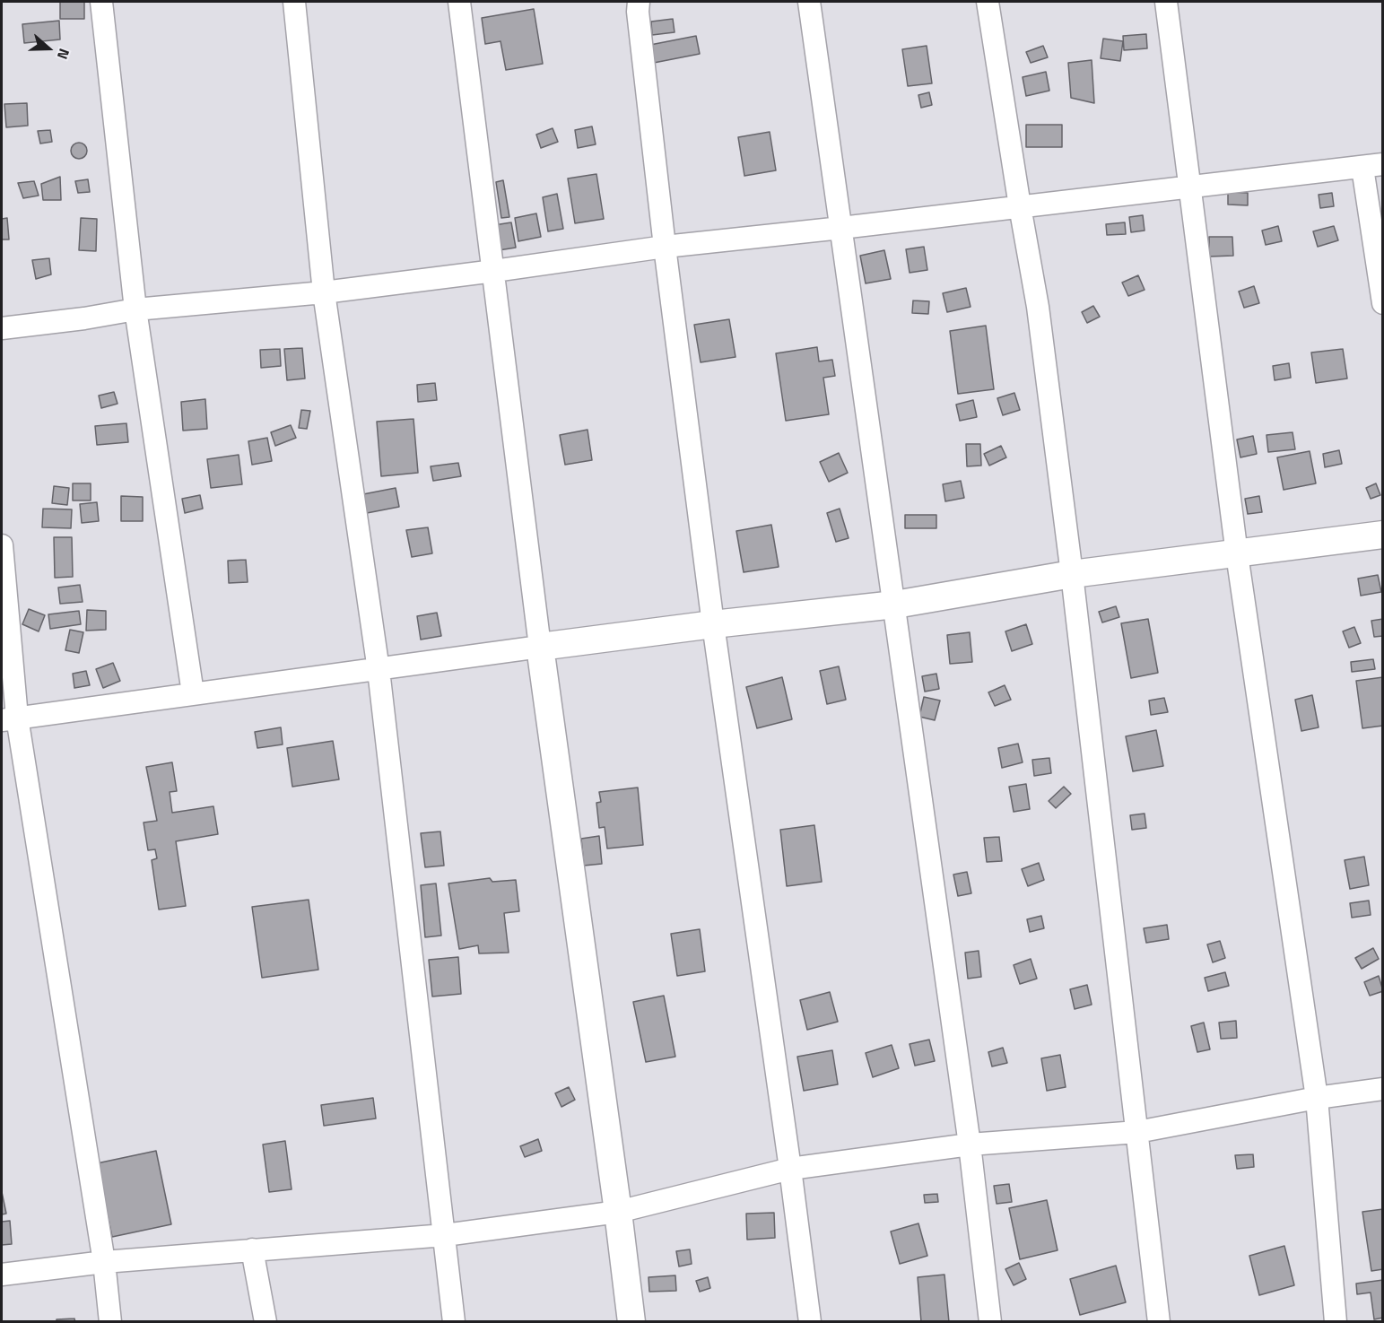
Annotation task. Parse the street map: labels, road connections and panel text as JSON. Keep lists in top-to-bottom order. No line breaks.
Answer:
{"north":"right"}
